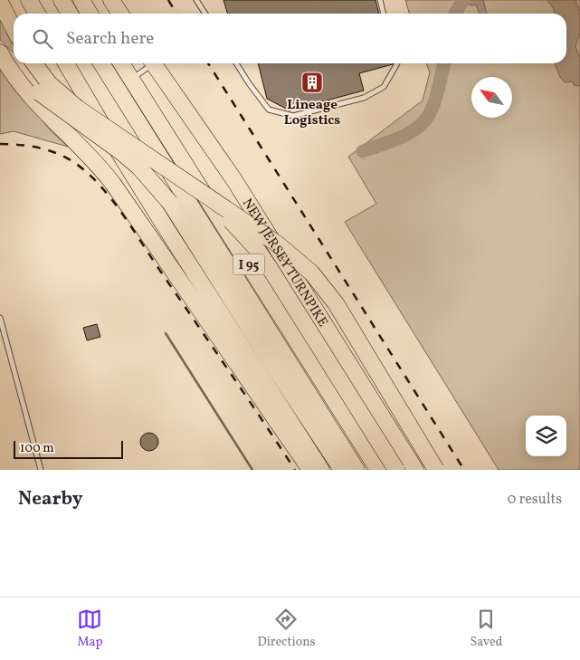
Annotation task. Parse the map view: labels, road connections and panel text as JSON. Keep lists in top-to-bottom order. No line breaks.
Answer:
{"streets":{"highway":["NEW JERSEY TURNPIKE","I 95"]},"places":{"building":["Lineage Logistics"]},"scale_bar":"100 m","north":"top left","page":{"search":"Search here","scale":"100 m","heading":["Nearby","0 results"],"nav":["Map","Directions","Saved"]}}
